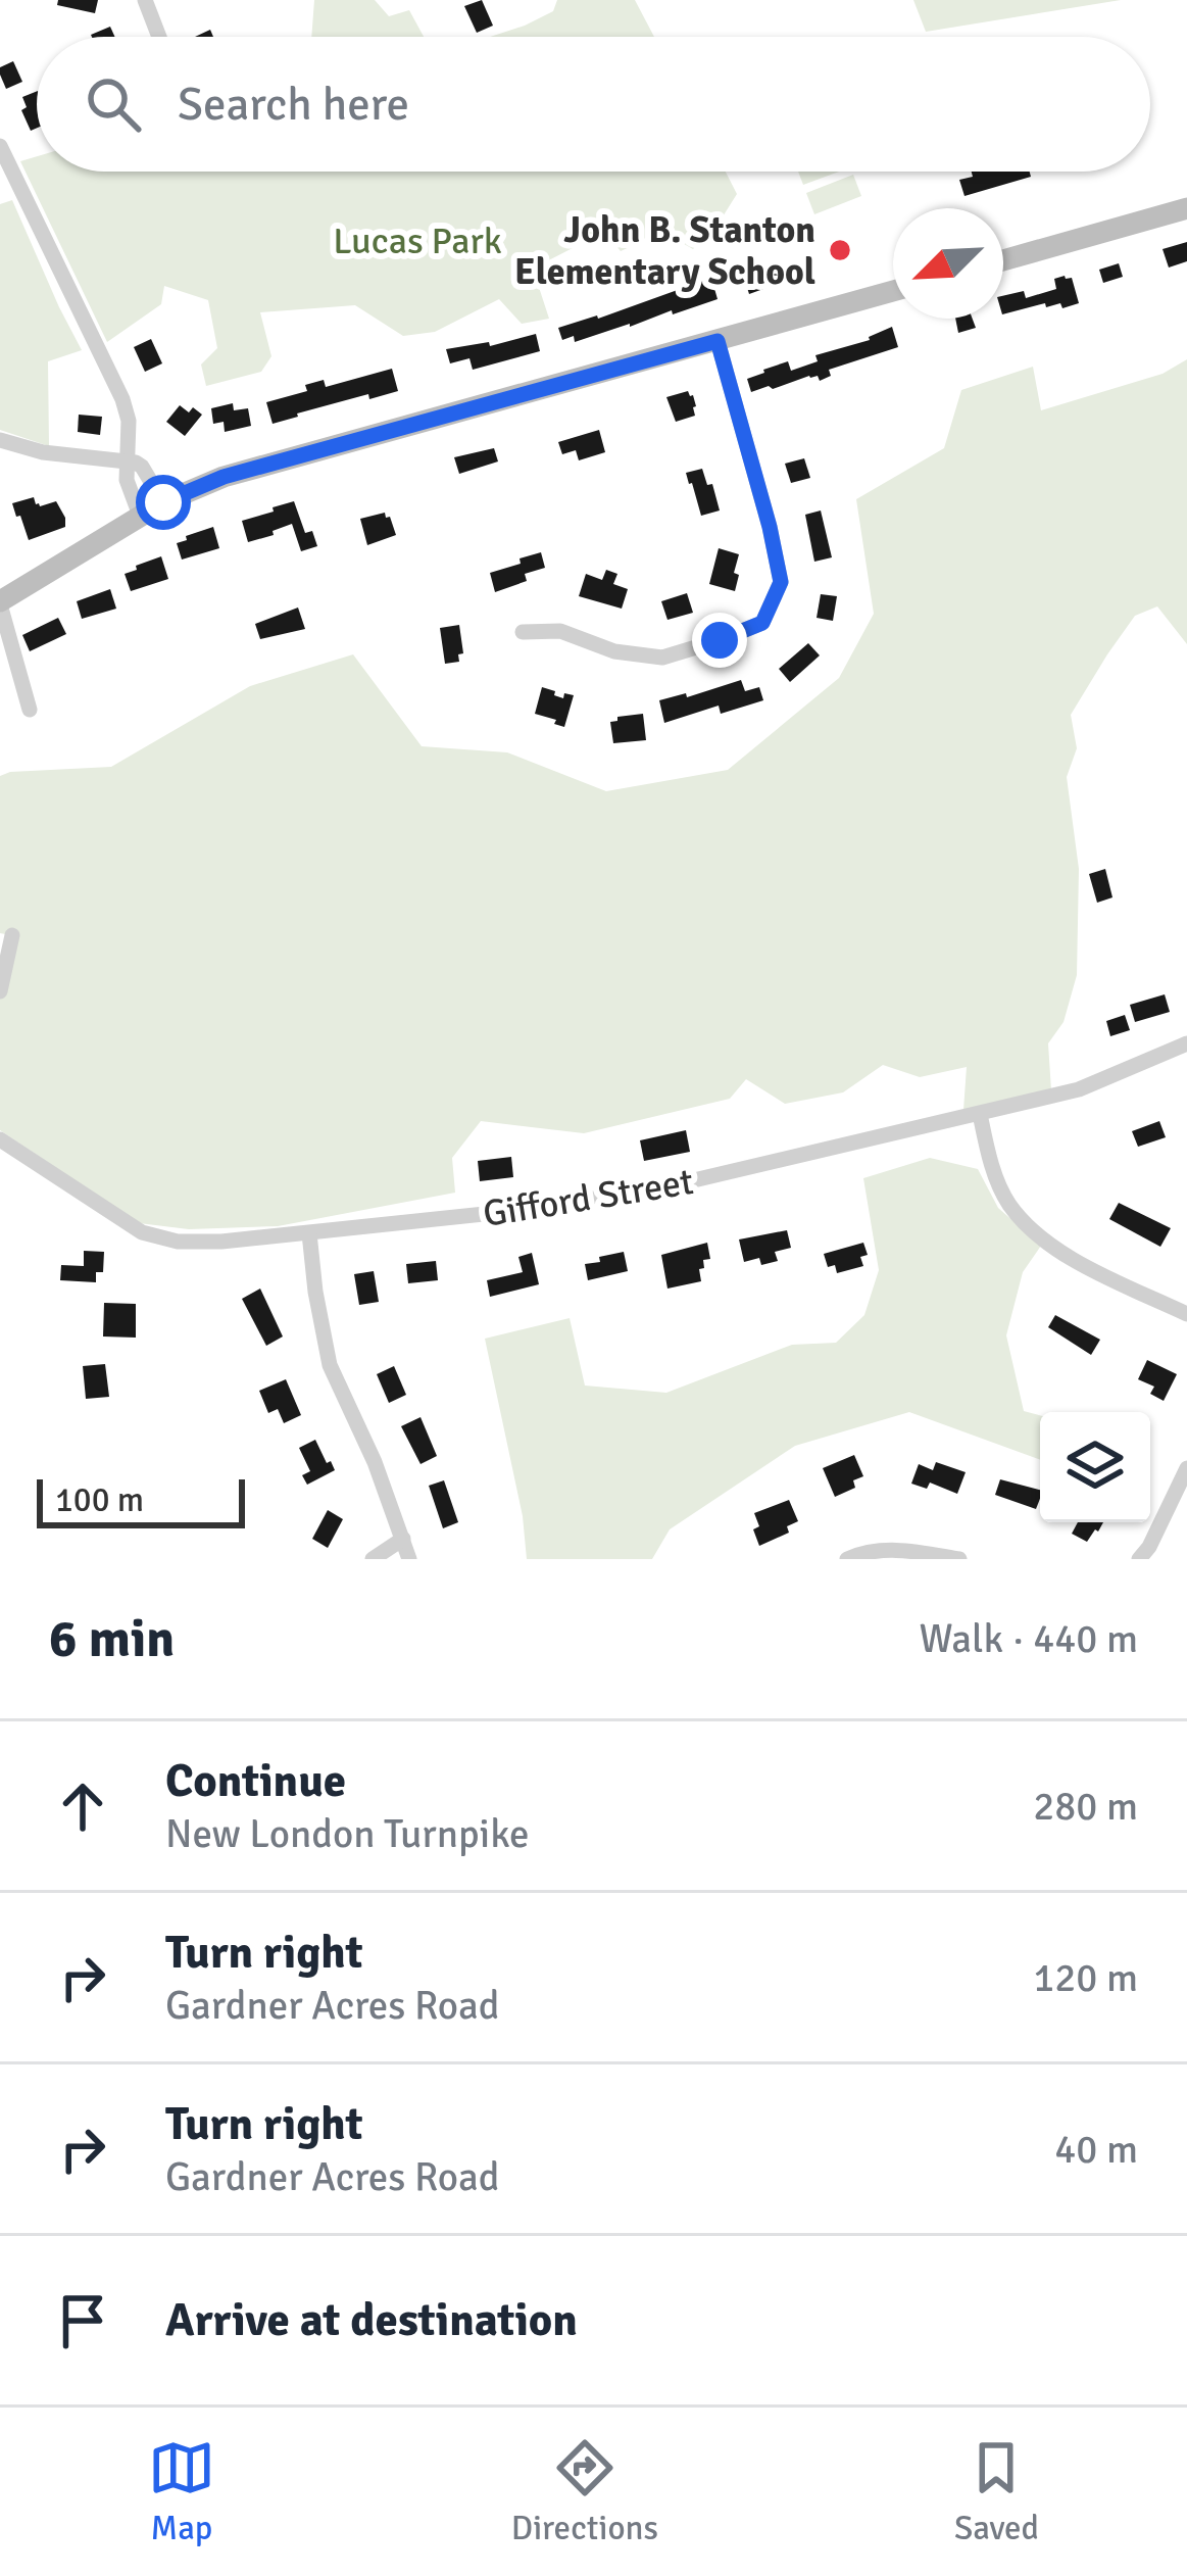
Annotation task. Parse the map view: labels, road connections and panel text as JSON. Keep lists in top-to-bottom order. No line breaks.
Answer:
{"streets":{"street":["Gifford Street"]},"parks":["Lucas Park"],"places":["John B. Stanton Elementary School"],"scale_bar":"100 m","north":"bottom left","page":{"search":"Search here","scale":"100 m","heading":["6 min","Walk · 440 m"],"list":[["Continue","New London Turnpike","280 m"],["Turn right","Gardner Acres Road","120 m"],["Turn right","Gardner Acres Road","40 m"],"Arrive at destination"],"nav":["Map","Directions","Saved"]}}
